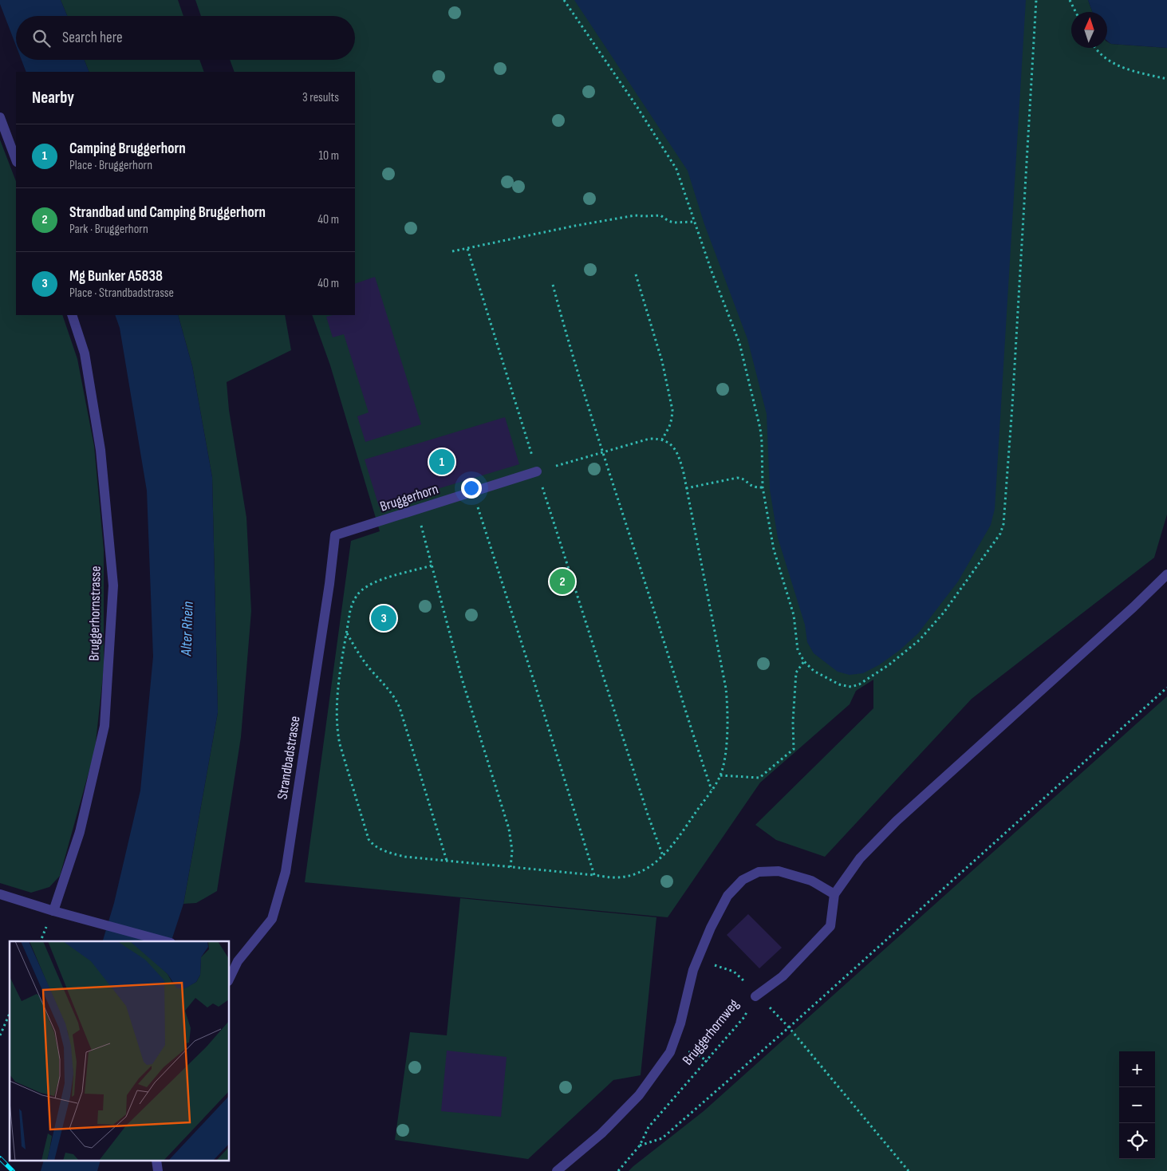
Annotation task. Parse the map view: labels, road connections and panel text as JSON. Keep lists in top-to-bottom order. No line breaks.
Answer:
{"streets":{"street":["Bruggerhorn","Bruggerhornstrasse","Strandbadstrasse","Bruggerhornweg"]},"crossings":[["Bruggerhorn","Strandbadstrasse"]],"water":["Alter Rhein"],"north":"top","page":{"search":"Search here","heading":["Nearby","3 results"],"list":[{"mark":"1","name":"Camping Bruggerhorn","note":"Place · Bruggerhorn","value":"10 m"},{"mark":"2","name":"Strandbad und Camping Bruggerhorn","note":"Park · Bruggerhorn","value":"40 m"},{"mark":"3","name":"Mg Bunker A5838","note":"Place · Strandbadstrasse","value":"40 m"}],"pins":["1","2","3"],"map_buttons":["+","−"]}}
